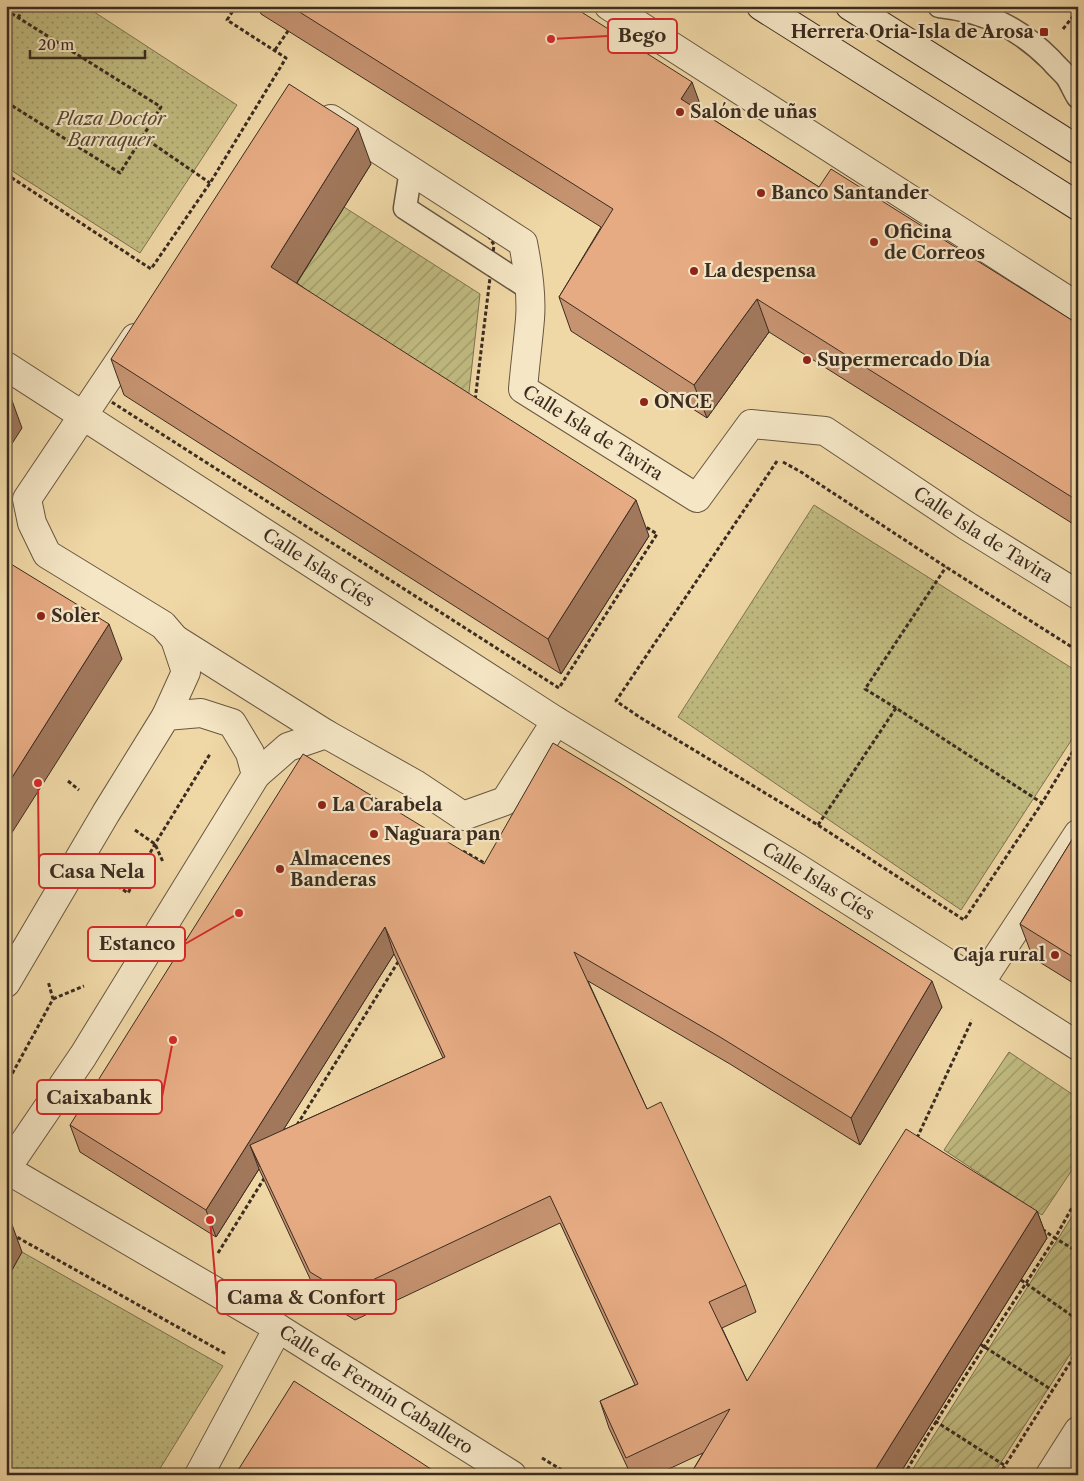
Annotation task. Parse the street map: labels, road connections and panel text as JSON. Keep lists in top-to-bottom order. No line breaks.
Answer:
{"streets":{"street":["Calle Isla de Tavira","Calle Islas Cíes","Calle de Fermín Caballero"]},"parks":["Plaza Doctor Barraquer"],"places":{"transit":["Herrera Oria-Isla de Arosa"],"other":["Bego","Salón de uñas","Banco Santander","Oficina de Correos","La despensa","Supermercado Día","ONCE","Soler","Casa Nela","La Carabela","Naguara pan","Almacenes Banderas","Estanco","Caja rural","Caixabank","Cama & Confort"]},"scale_bar":"20 m"}
